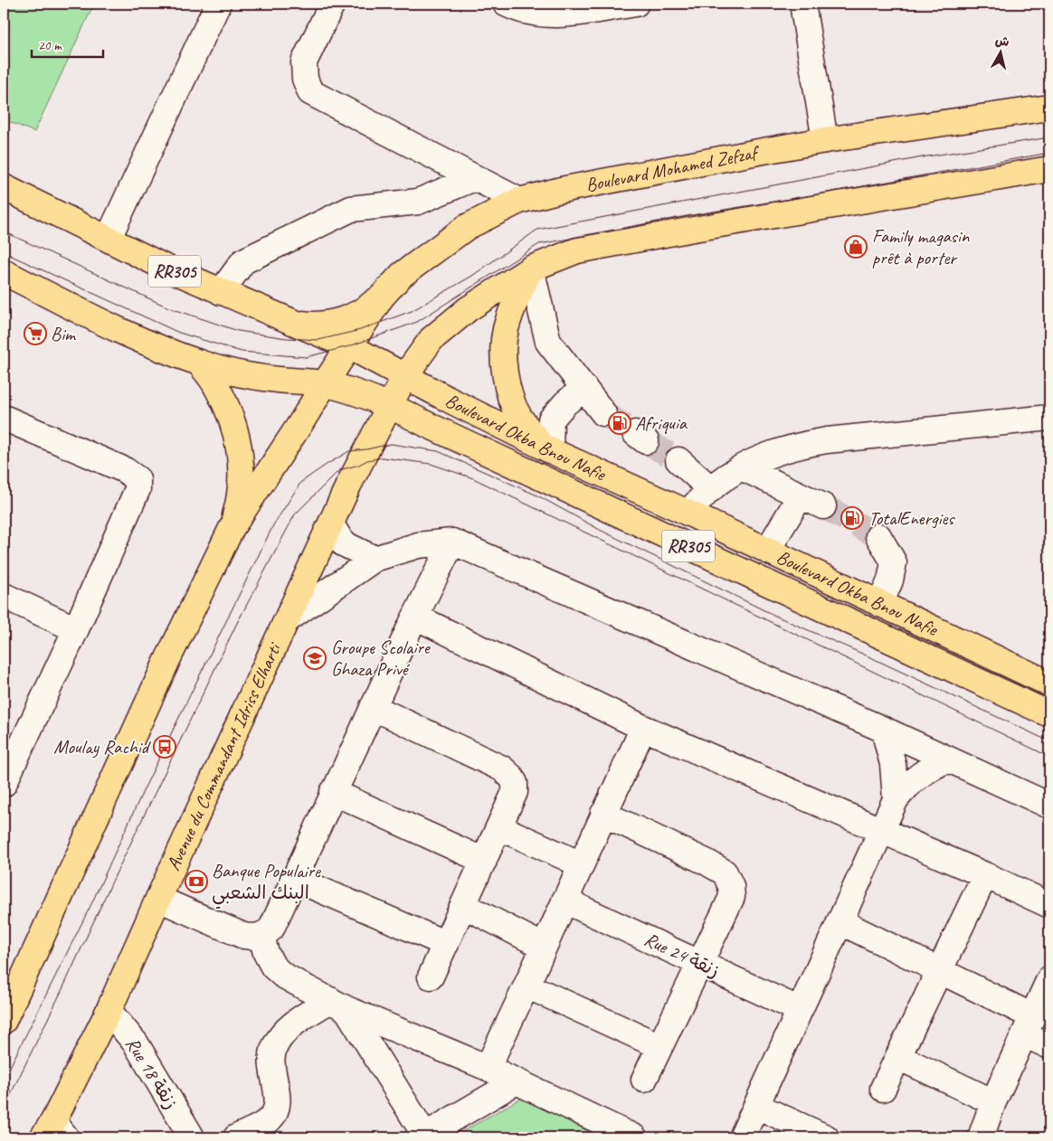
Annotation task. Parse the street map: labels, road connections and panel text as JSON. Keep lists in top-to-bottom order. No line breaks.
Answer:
{"streets":{"main road":["Boulevard Mohamed Zefzaf","RR305","Boulevard Okba Bnou Nafie","Avenue du Commandant Idriss Elharti"],"street":["Rue 24 زنقة","Rue 18 زنقة"]},"crossings":[["Boulevard Mohamed Zefzaf","Boulevard Okba Bnou Nafie"],["Boulevard Okba Bnou Nafie","Avenue du Commandant Idriss Elharti"],["Avenue du Commandant Idriss Elharti","Rue 18 زنقة"]],"places":{"shop":["Family magasin prêt à porter"],"supermarket":["Bim"],"fuel station":["Afriquia","TotalEnergies"],"school or university":["Groupe Scolaire Ghaza Privé"],"bus stop":["Moulay Rachid"],"bank":["Banque Populaire البنك الشعبي"]},"scale_bar":"20 m","north":"top"}
